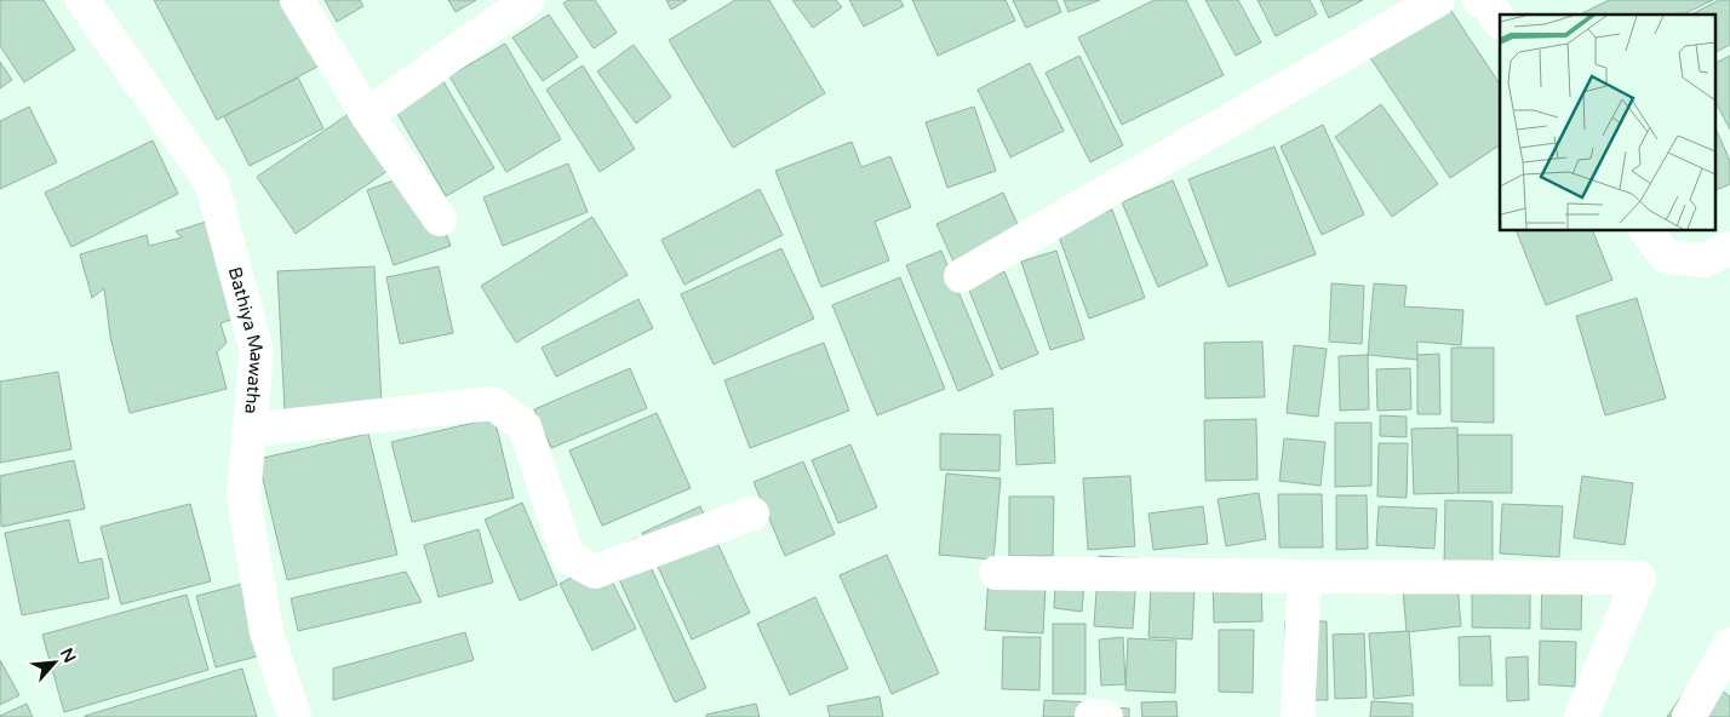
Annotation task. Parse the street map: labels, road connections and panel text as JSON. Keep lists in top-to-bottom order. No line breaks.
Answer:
{"streets":{"street":["Bathiya Mawatha"]},"north":"top right"}
